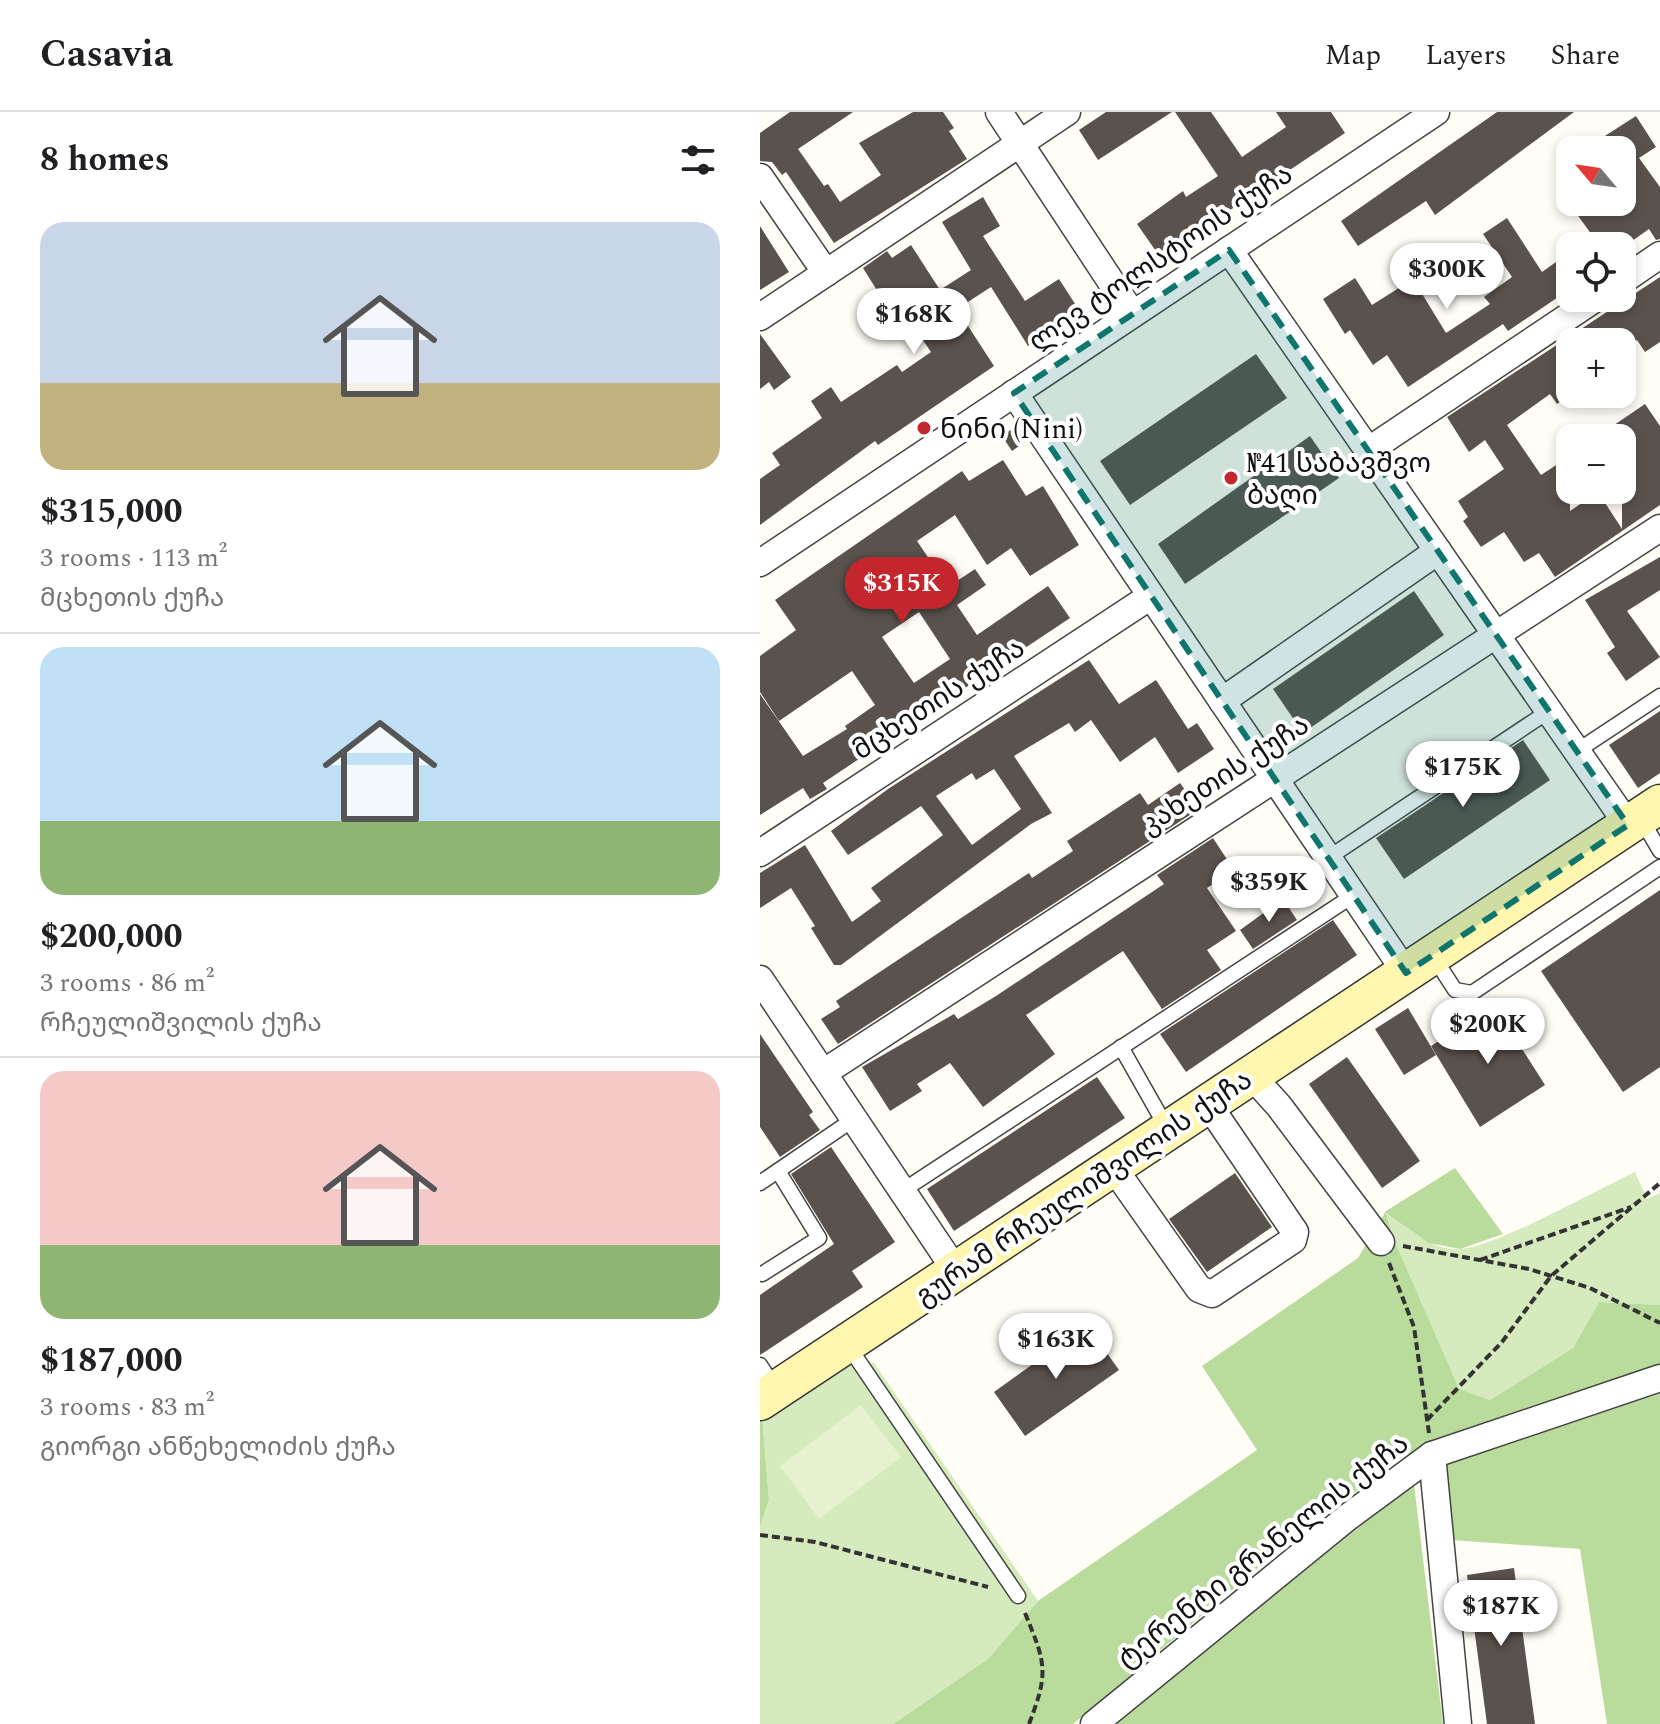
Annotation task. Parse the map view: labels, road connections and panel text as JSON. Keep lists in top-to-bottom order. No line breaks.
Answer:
{"streets":{"street":["ლევ ტოლსტოის ქუჩა","მცხეთის ქუჩა","კახეთის ქუჩა","გურამ რჩეულიშვილის ქუჩა","ტერენტი გრანელის ქუჩა"]},"places":["ნინი (Nini)","№41 საბავშვო ბაღი"],"north":"top left","page":{"header":"Casavia","nav":["Map","Layers","Share"],"heading":"8 homes","map_buttons":["+","−"],"list":[{"name":"$315,000","note":"3 rooms · 113 m² · მცხეთის ქუჩა"},{"name":"$200,000","note":"3 rooms · 86 m² · რჩეულიშვილის ქუჩა"},{"name":"$187,000","note":"3 rooms · 83 m² · გიორგი ანწეხელიძის ქუჩა"}],"price":["$300K","$168K","$315K","$175K","$359K","$200K","$163K","$187K"]}}
